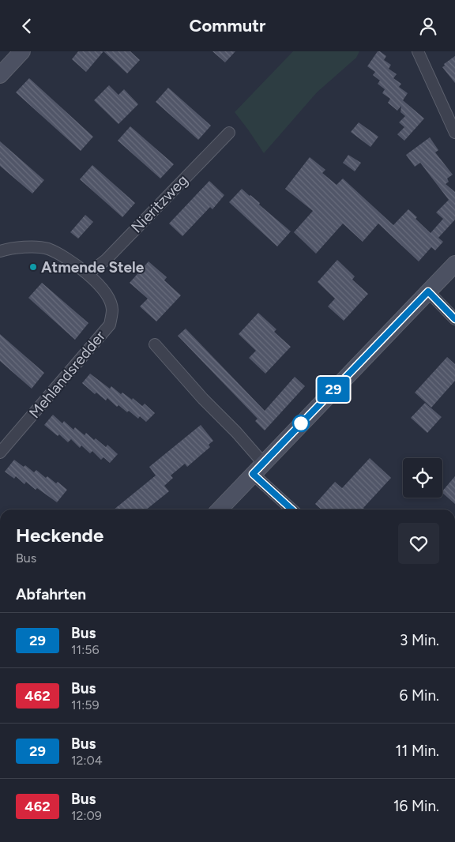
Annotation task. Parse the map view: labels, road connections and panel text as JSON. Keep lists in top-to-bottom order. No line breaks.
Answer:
{"streets":{"street":["Nieritzweg","Mehlandsredder"]},"crossings":[["Nieritzweg","Mehlandsredder"]],"places":["Atmende Stele"],"lines":["bus line 29"],"page":{"header":"Commutr","on_map":"29","heading":[["Heckende","Bus"],"Abfahrten"],"list":[{"mark":"29","name":"Bus","note":"11:56","value":"3 Min."},{"mark":"462","name":"Bus","note":"11:59","value":"6 Min."},{"mark":"29","name":"Bus","note":"12:04","value":"11 Min."},{"mark":"462","name":"Bus","note":"12:09","value":"16 Min."}]}}
